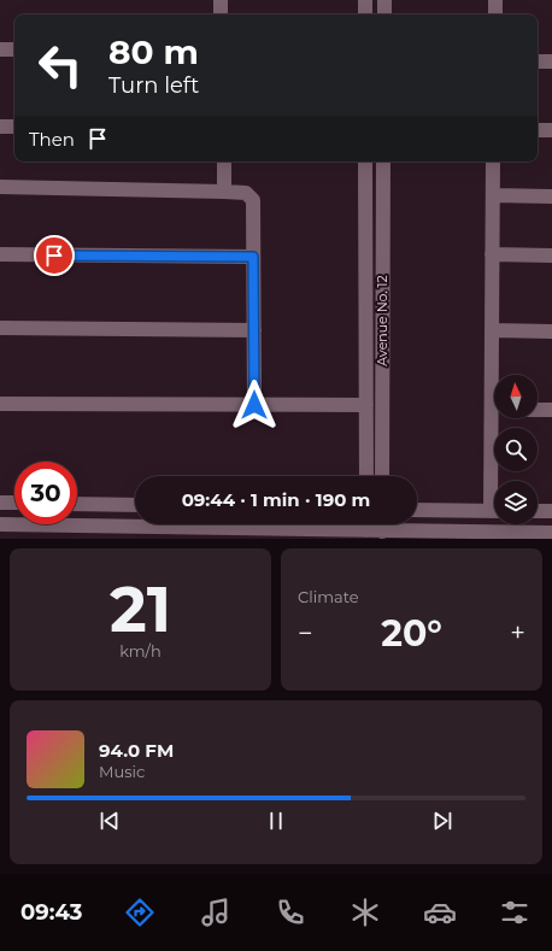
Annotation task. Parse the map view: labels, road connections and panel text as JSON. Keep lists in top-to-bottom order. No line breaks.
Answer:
{"streets":{"street":["Avenue No. 12"]},"north":"top","page":{"turn":["80 m","Turn left"],"then":"Then","limit":"30","trip":"09:44 · 1 min · 190 m","tile":[["21","km/h"],"Climate"],"heat":["−","20°","+"],"song":["94.0 FM","Music"],"tabs":"09:43"}}
